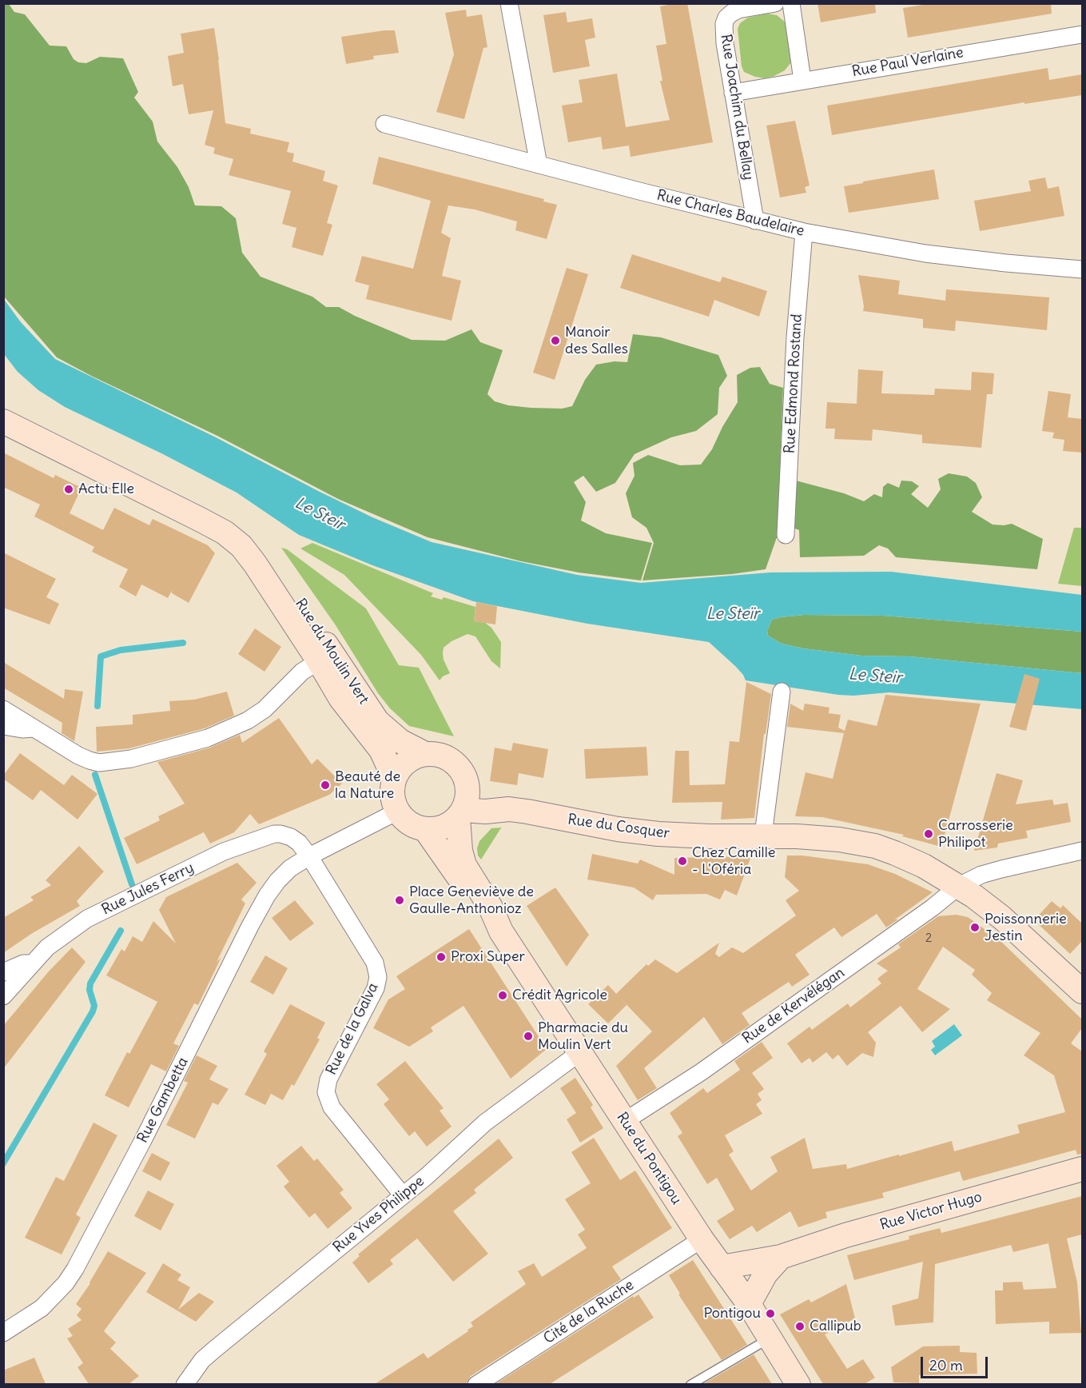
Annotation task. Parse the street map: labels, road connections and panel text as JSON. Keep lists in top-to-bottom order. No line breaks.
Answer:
{"streets":{"main road":["Rue du Moulin Vert","Rue du Cosquer","Rue du Pontigou","Rue Victor Hugo"],"street":["Rue Paul Verlaine","Rue Joachim du Bellay","Rue Charles Baudelaire","Rue Edmond Rostand","Rue Jules Ferry","Rue de Kervélégan","Rue de la Galva","Rue Gambetta","Rue Yves Philippe","Cité de la Ruche"]},"crossings":[["Rue Paul Verlaine","Rue Joachim du Bellay"],["Rue Joachim du Bellay","Rue Charles Baudelaire"],["Rue Charles Baudelaire","Rue Edmond Rostand"],["Rue du Moulin Vert","Rue du Cosquer"],["Rue du Moulin Vert","Rue du Pontigou"],["Rue du Cosquer","Rue de Kervélégan"],["Rue du Cosquer","Rue du Pontigou"],["Rue Jules Ferry","Rue de la Galva"],["Rue Jules Ferry","Rue Gambetta"],["Rue de Kervélégan","Rue du Pontigou"],["Rue de la Galva","Rue Gambetta"],["Rue de la Galva","Rue Yves Philippe"],["Rue du Pontigou","Rue Victor Hugo"],["Rue du Pontigou","Rue Yves Philippe"],["Rue du Pontigou","Cité de la Ruche"]],"water":["Le Steir","Le Steïr"],"places":["Manoir des Salles","Actu Elle","Beauté de la Nature","Carrosserie Philipot","Chez Camille - L'Oféria","Place Geneviève de Gaulle-Anthonioz","Poissonnerie Jestin","Proxi Super","Crédit Agricole","Pharmacie du Moulin Vert","Pontigou","Callipub"],"house_numbers":["2"],"scale_bar":"20 m"}
